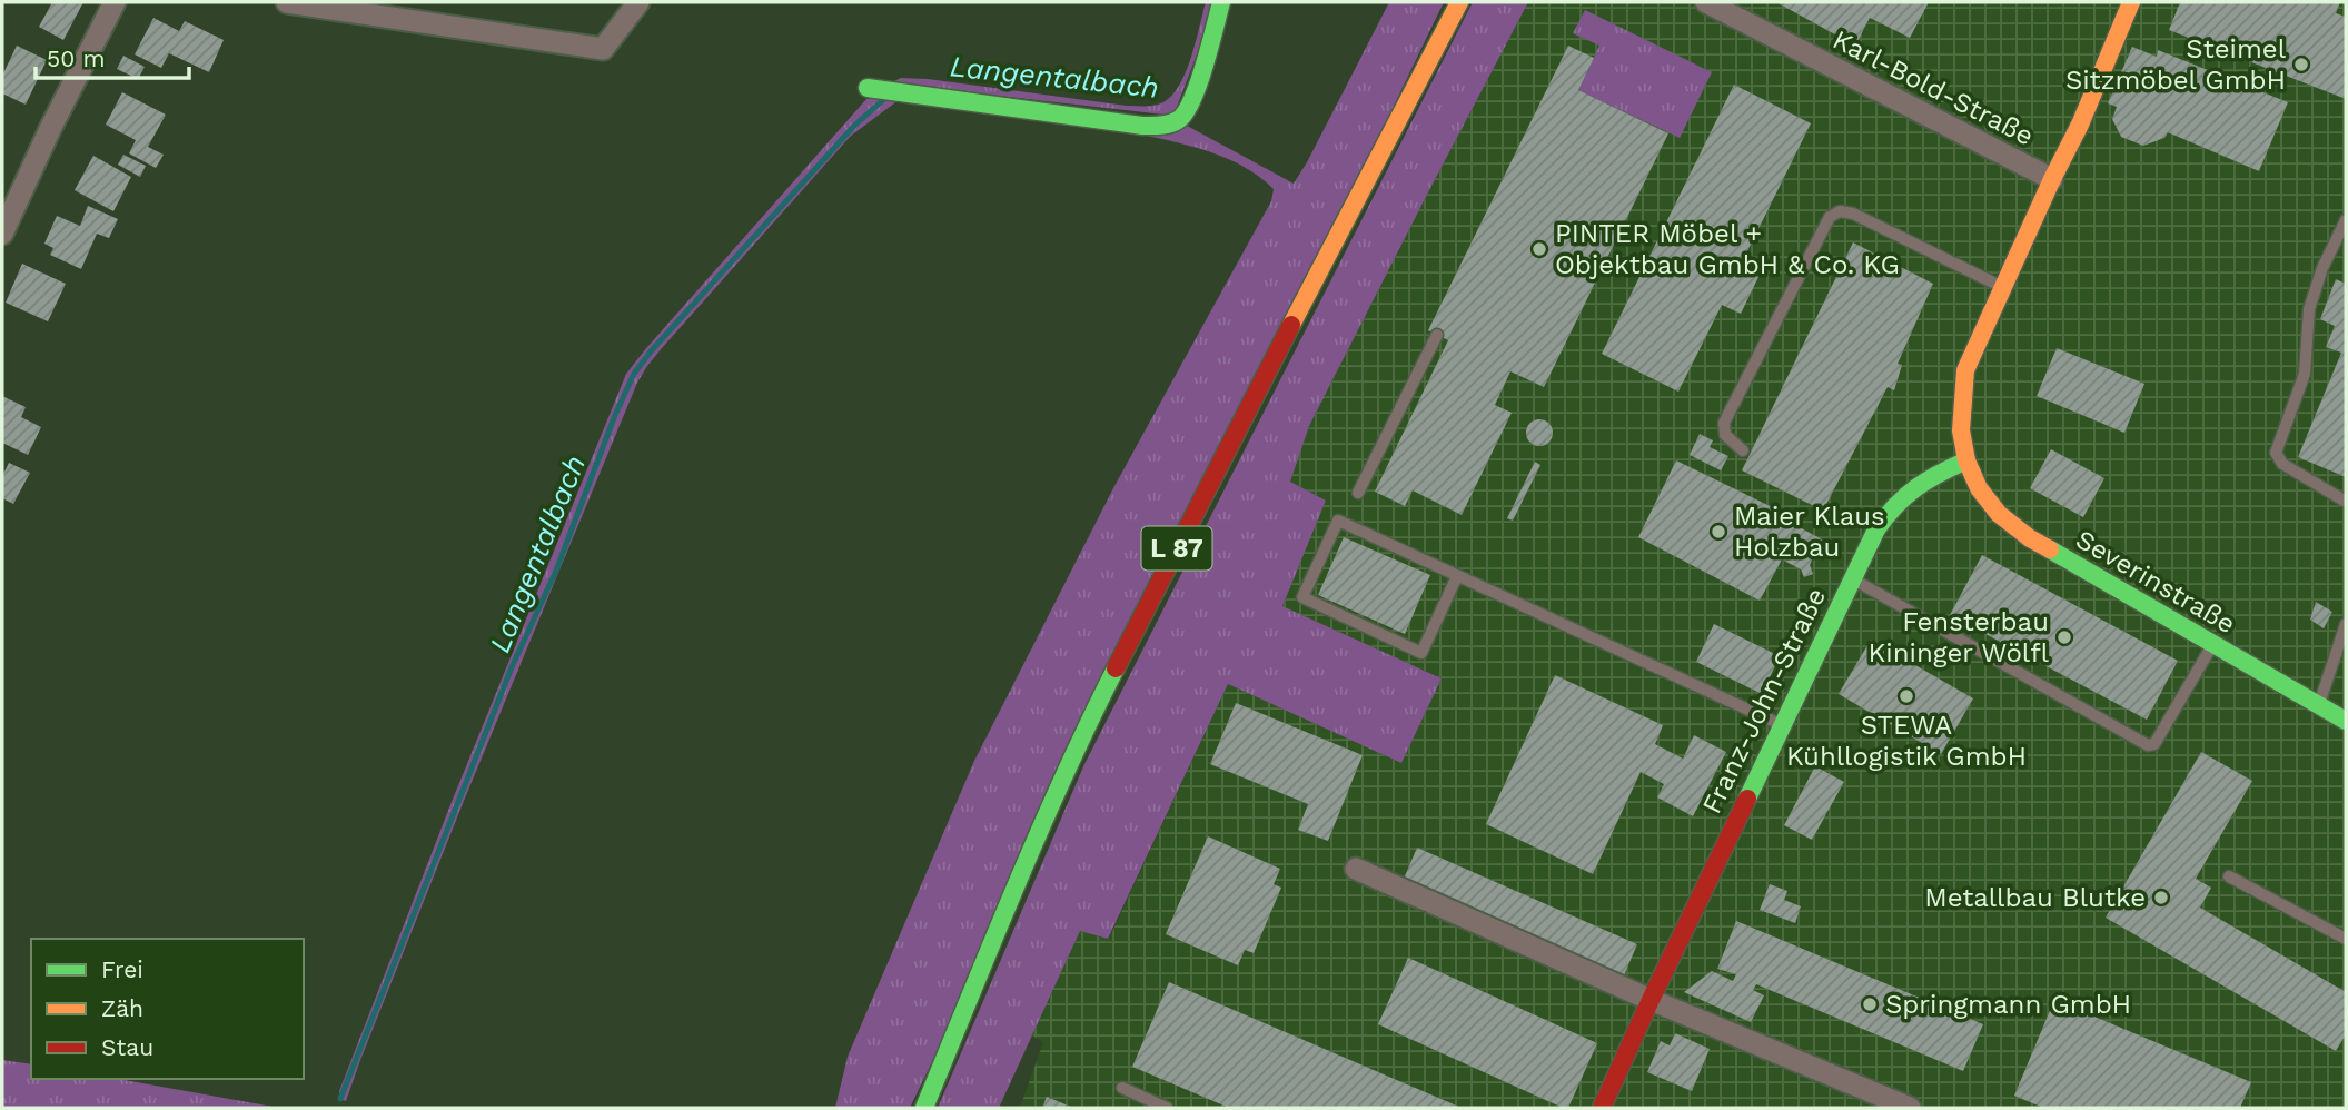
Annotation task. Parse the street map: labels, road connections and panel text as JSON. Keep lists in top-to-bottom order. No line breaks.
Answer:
{"streets":{"street":["Karl-Bold-Straße","L 87","Severinstraße","Franz-John-Straße"]},"crossings":[["Karl-Bold-Straße","Severinstraße"],["Karl-Bold-Straße","Franz-John-Straße"],["Severinstraße","Franz-John-Straße"]],"water":["Langentalbach"],"places":["Steimel Sitzmöbel GmbH","PINTER Möbel + Objektbau GmbH & Co. KG","Maier Klaus Holzbau","Fensterbau Kininger Wölfl","STEWA Kühllogistik GmbH","Metallbau Blutke","Springmann GmbH"],"legend":["Frei","Zäh","Stau"],"scale_bar":"50 m"}
